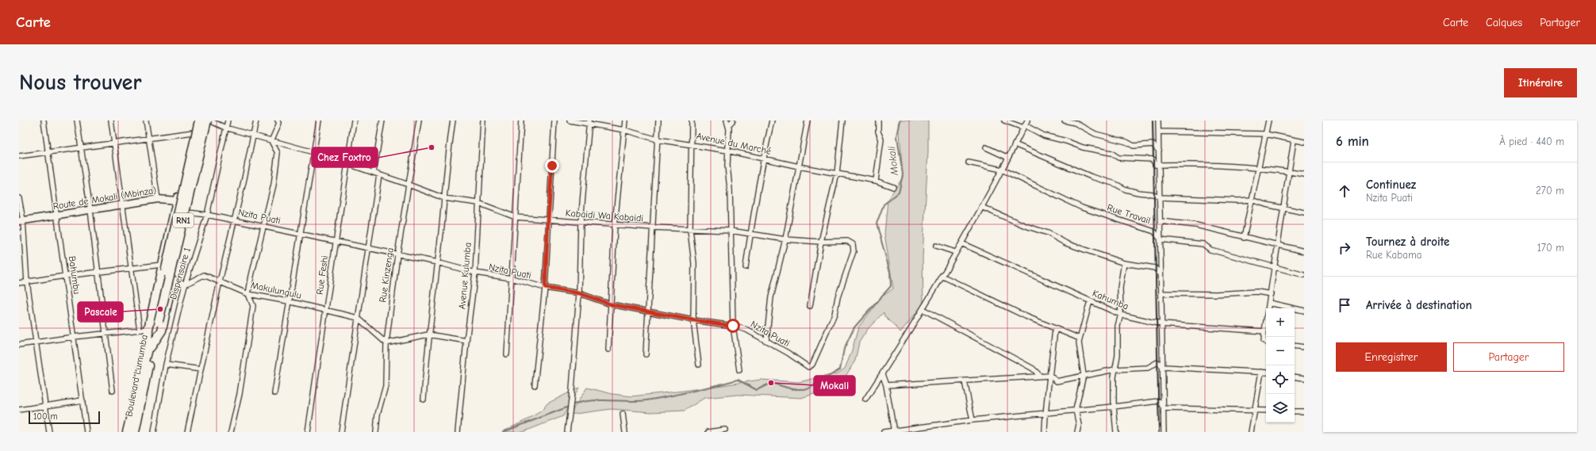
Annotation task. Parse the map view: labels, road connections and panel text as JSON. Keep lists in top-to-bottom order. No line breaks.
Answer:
{"streets":{"highway":["RN1","Boulevard Lumumba"],"street":["Avenue du Marché","Route de Mokali (Mbinza)","Rue Travail","Kabaidi Wa Kabaidi","Nzita Puati","Dispensaire 1","Bahumbu","Rue Feshi","Rue Kinzenga","Avenue Kulumba","Makulungulu","Kahumba"]},"crossings":[["Route de Mokali (Mbinza)","Bahumbu"],["Kabaidi Wa Kabaidi","Nzita Puati"],["Kabaidi Wa Kabaidi","Dispensaire 1"],["Kabaidi Wa Kabaidi","Rue Feshi"],["Kabaidi Wa Kabaidi","Rue Kinzenga"],["Kabaidi Wa Kabaidi","Avenue Kulumba"],["Nzita Puati","Dispensaire 1"],["Nzita Puati","Rue Feshi"],["Nzita Puati","Rue Kinzenga"],["Nzita Puati","Avenue Kulumba"],["Dispensaire 1","Makulungulu"],["Rue Feshi","Makulungulu"],["Rue Kinzenga","Makulungulu"]],"water":["Mokali"],"places":["Chez Foxtro","Pascale","Mokali"],"scale_bar":"100 m","page":{"header":"Carte","nav":["Carte","Calques","Partager"],"buttons":["Itinéraire",["Enregistrer","Partager"]],"title":"Nous trouver","heading":["6 min","À pied · 440 m"],"list":[["Continuez","Nzita Puati","270 m"],["Tournez à droite","Rue Kabama","170 m"],"Arrivée à destination"],"map_buttons":["+","−"],"scale":"100 m"}}
